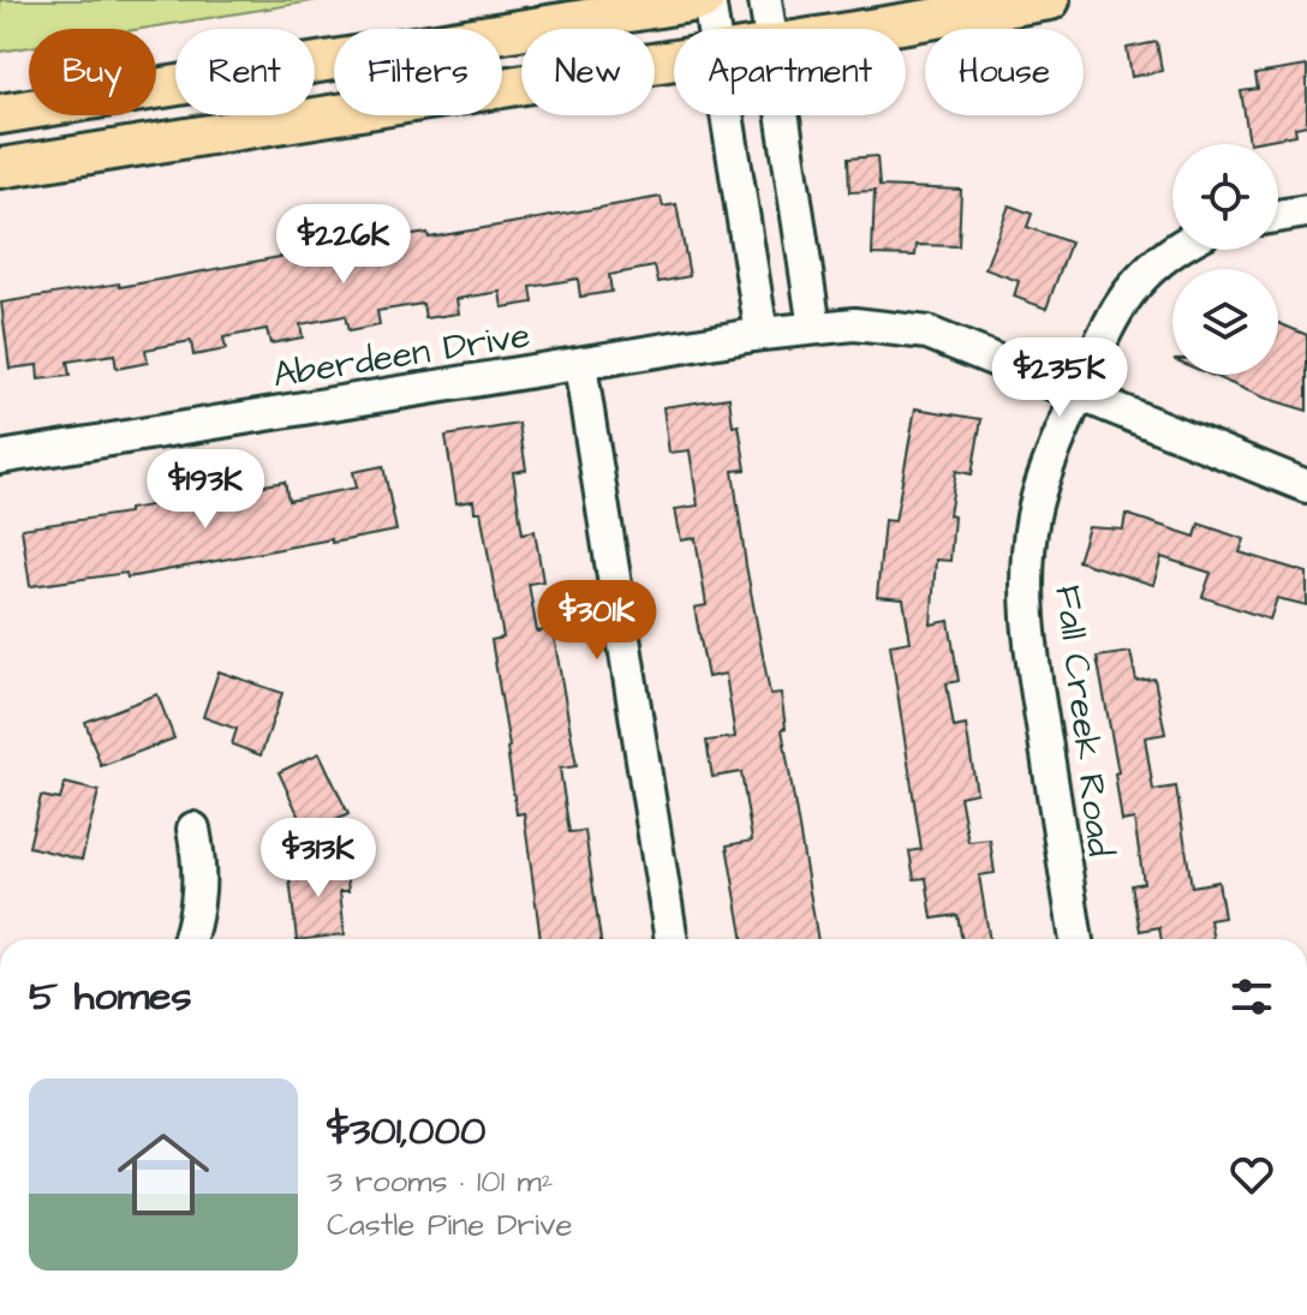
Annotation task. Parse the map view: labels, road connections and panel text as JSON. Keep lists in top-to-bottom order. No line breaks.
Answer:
{"streets":{"street":["Aberdeen Drive","Fall Creek Road"]},"crossings":[["Aberdeen Drive","Fall Creek Road"]],"page":{"chip":["Buy","Rent","Filters","New","Apartment","House"],"price":["$226K","$235K","$193K","$301K","$313K"],"heading":"5 homes","list":[{"name":"$301,000","note":"3 rooms · 101 m² · Castle Pine Drive"}]}}
